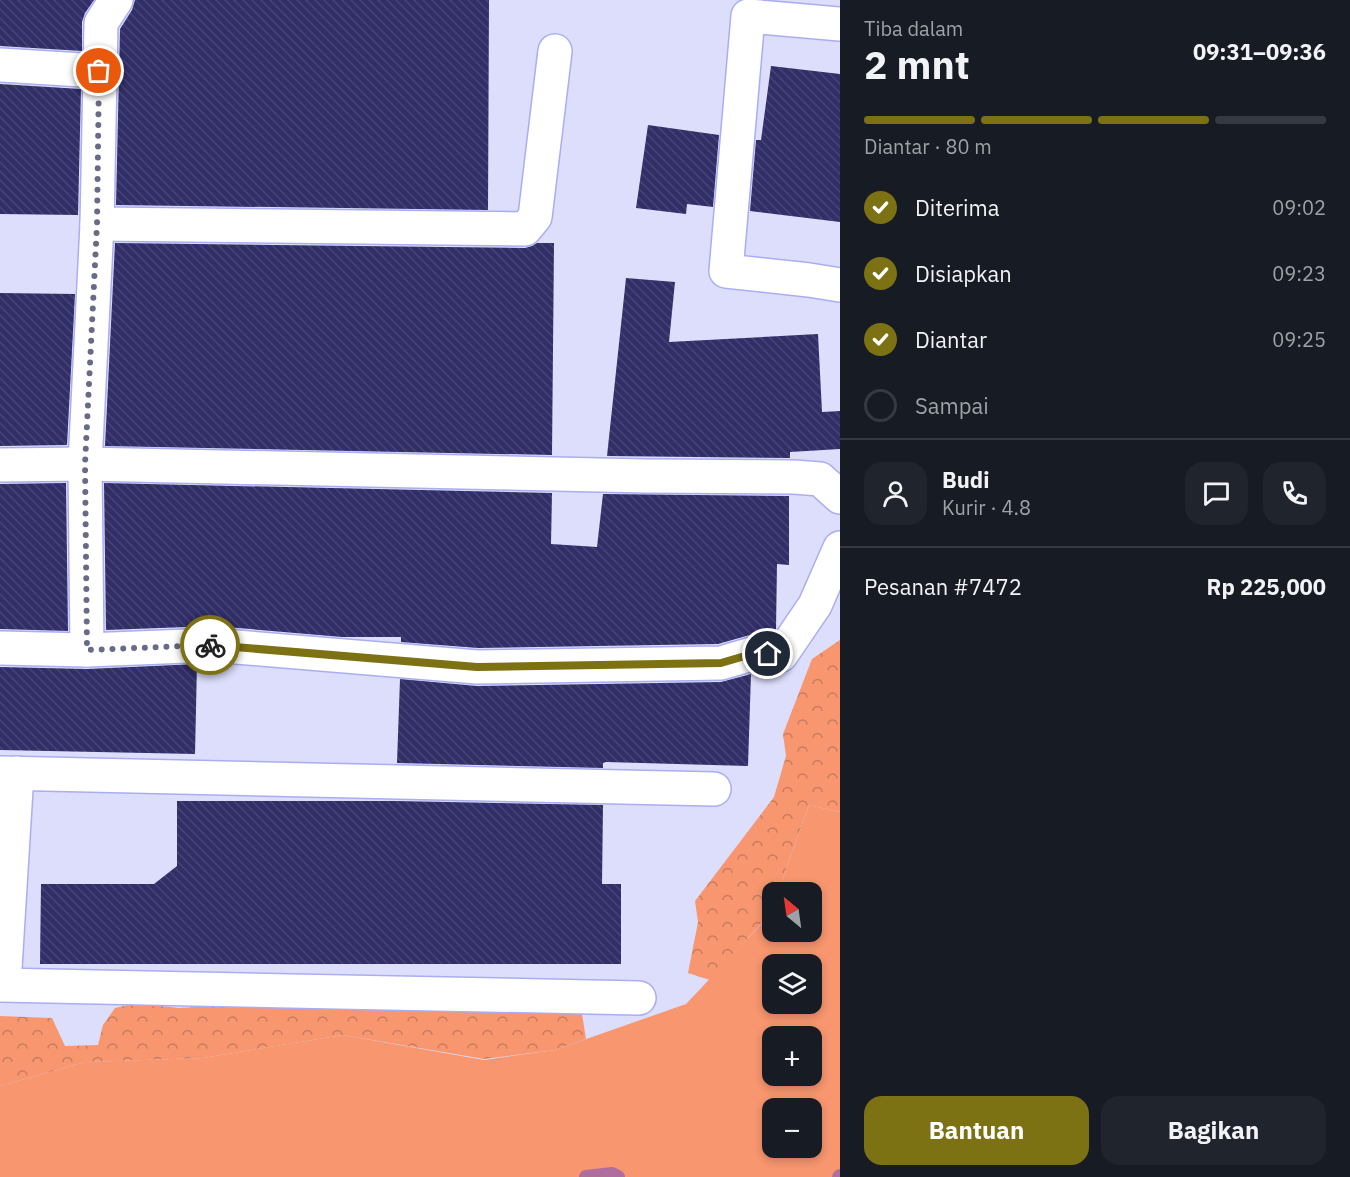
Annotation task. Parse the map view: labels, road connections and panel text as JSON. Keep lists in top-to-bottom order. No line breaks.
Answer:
{"north":"top left","page":{"heading":["2 mnt","Tiba dalam","09:31–09:36"],"panel":["Budi","Kurir · 4.8","Pesanan #7472","Rp 225,000"],"bar":"Diantar · 80 m","list":[["Diterima","09:02"],["Disiapkan","09:23"],["Diantar","09:25"],"Sampai"],"map_buttons":["+","−"],"buttons":["Bantuan","Bagikan"]}}
